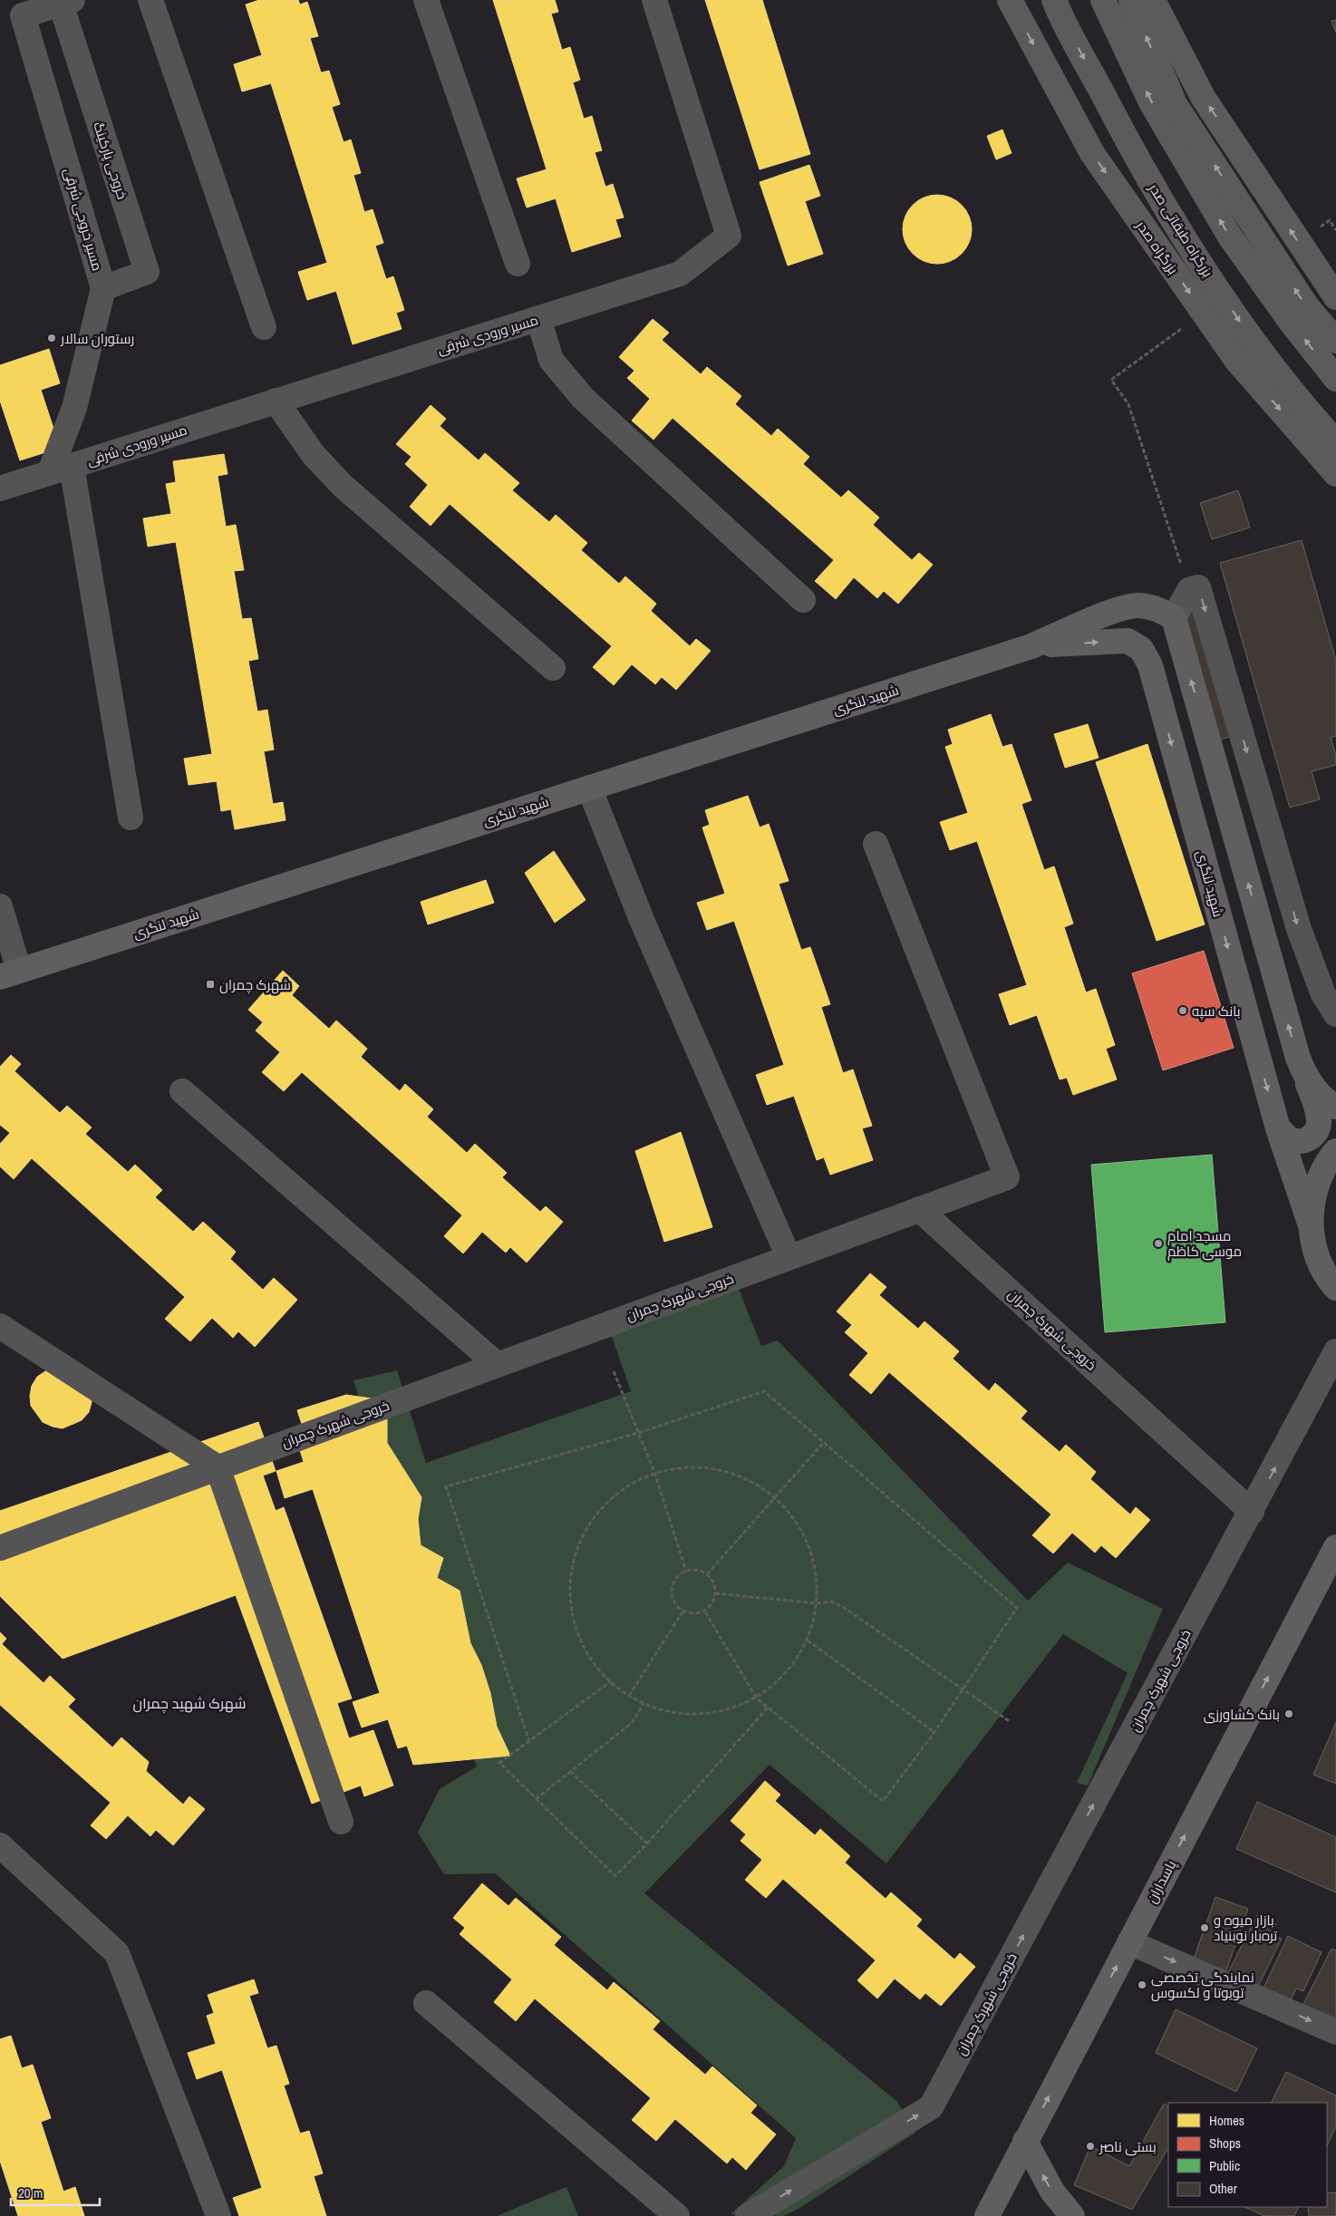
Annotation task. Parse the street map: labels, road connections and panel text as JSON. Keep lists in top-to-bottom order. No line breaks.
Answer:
{"streets":{"highway":["بزرگراه طبقاتی صدر","بزرگراه صدر"],"main road":["شهید لنگری","پاسداران"],"street":["خروجی پارکینگ","مسیر خروجی شرقی","مسیر ورودی شرقی","خروجی شهرک چمران"]},"crossings":[["خروجی پارکینگ","مسیر خروجی شرقی"],["مسیر خروجی شرقی","مسیر ورودی شرقی"]],"one_way":["خروجی شهرک چمران","پاسداران"],"districts":["شهرک شهید چمران"],"places":{"other":["رستوران سالار","بانک سپه","مسجد امام موسی کاظم","بانک کشاورزی","بازار میوه و تره‌بار نوبنیاد","نمایندگی تخصصی تویوتا و لکسوس","بستی ناصر"],"transit":["شهرک چمران"]},"legend":["Homes","Shops","Public","Other"],"scale_bar":"20 m"}
